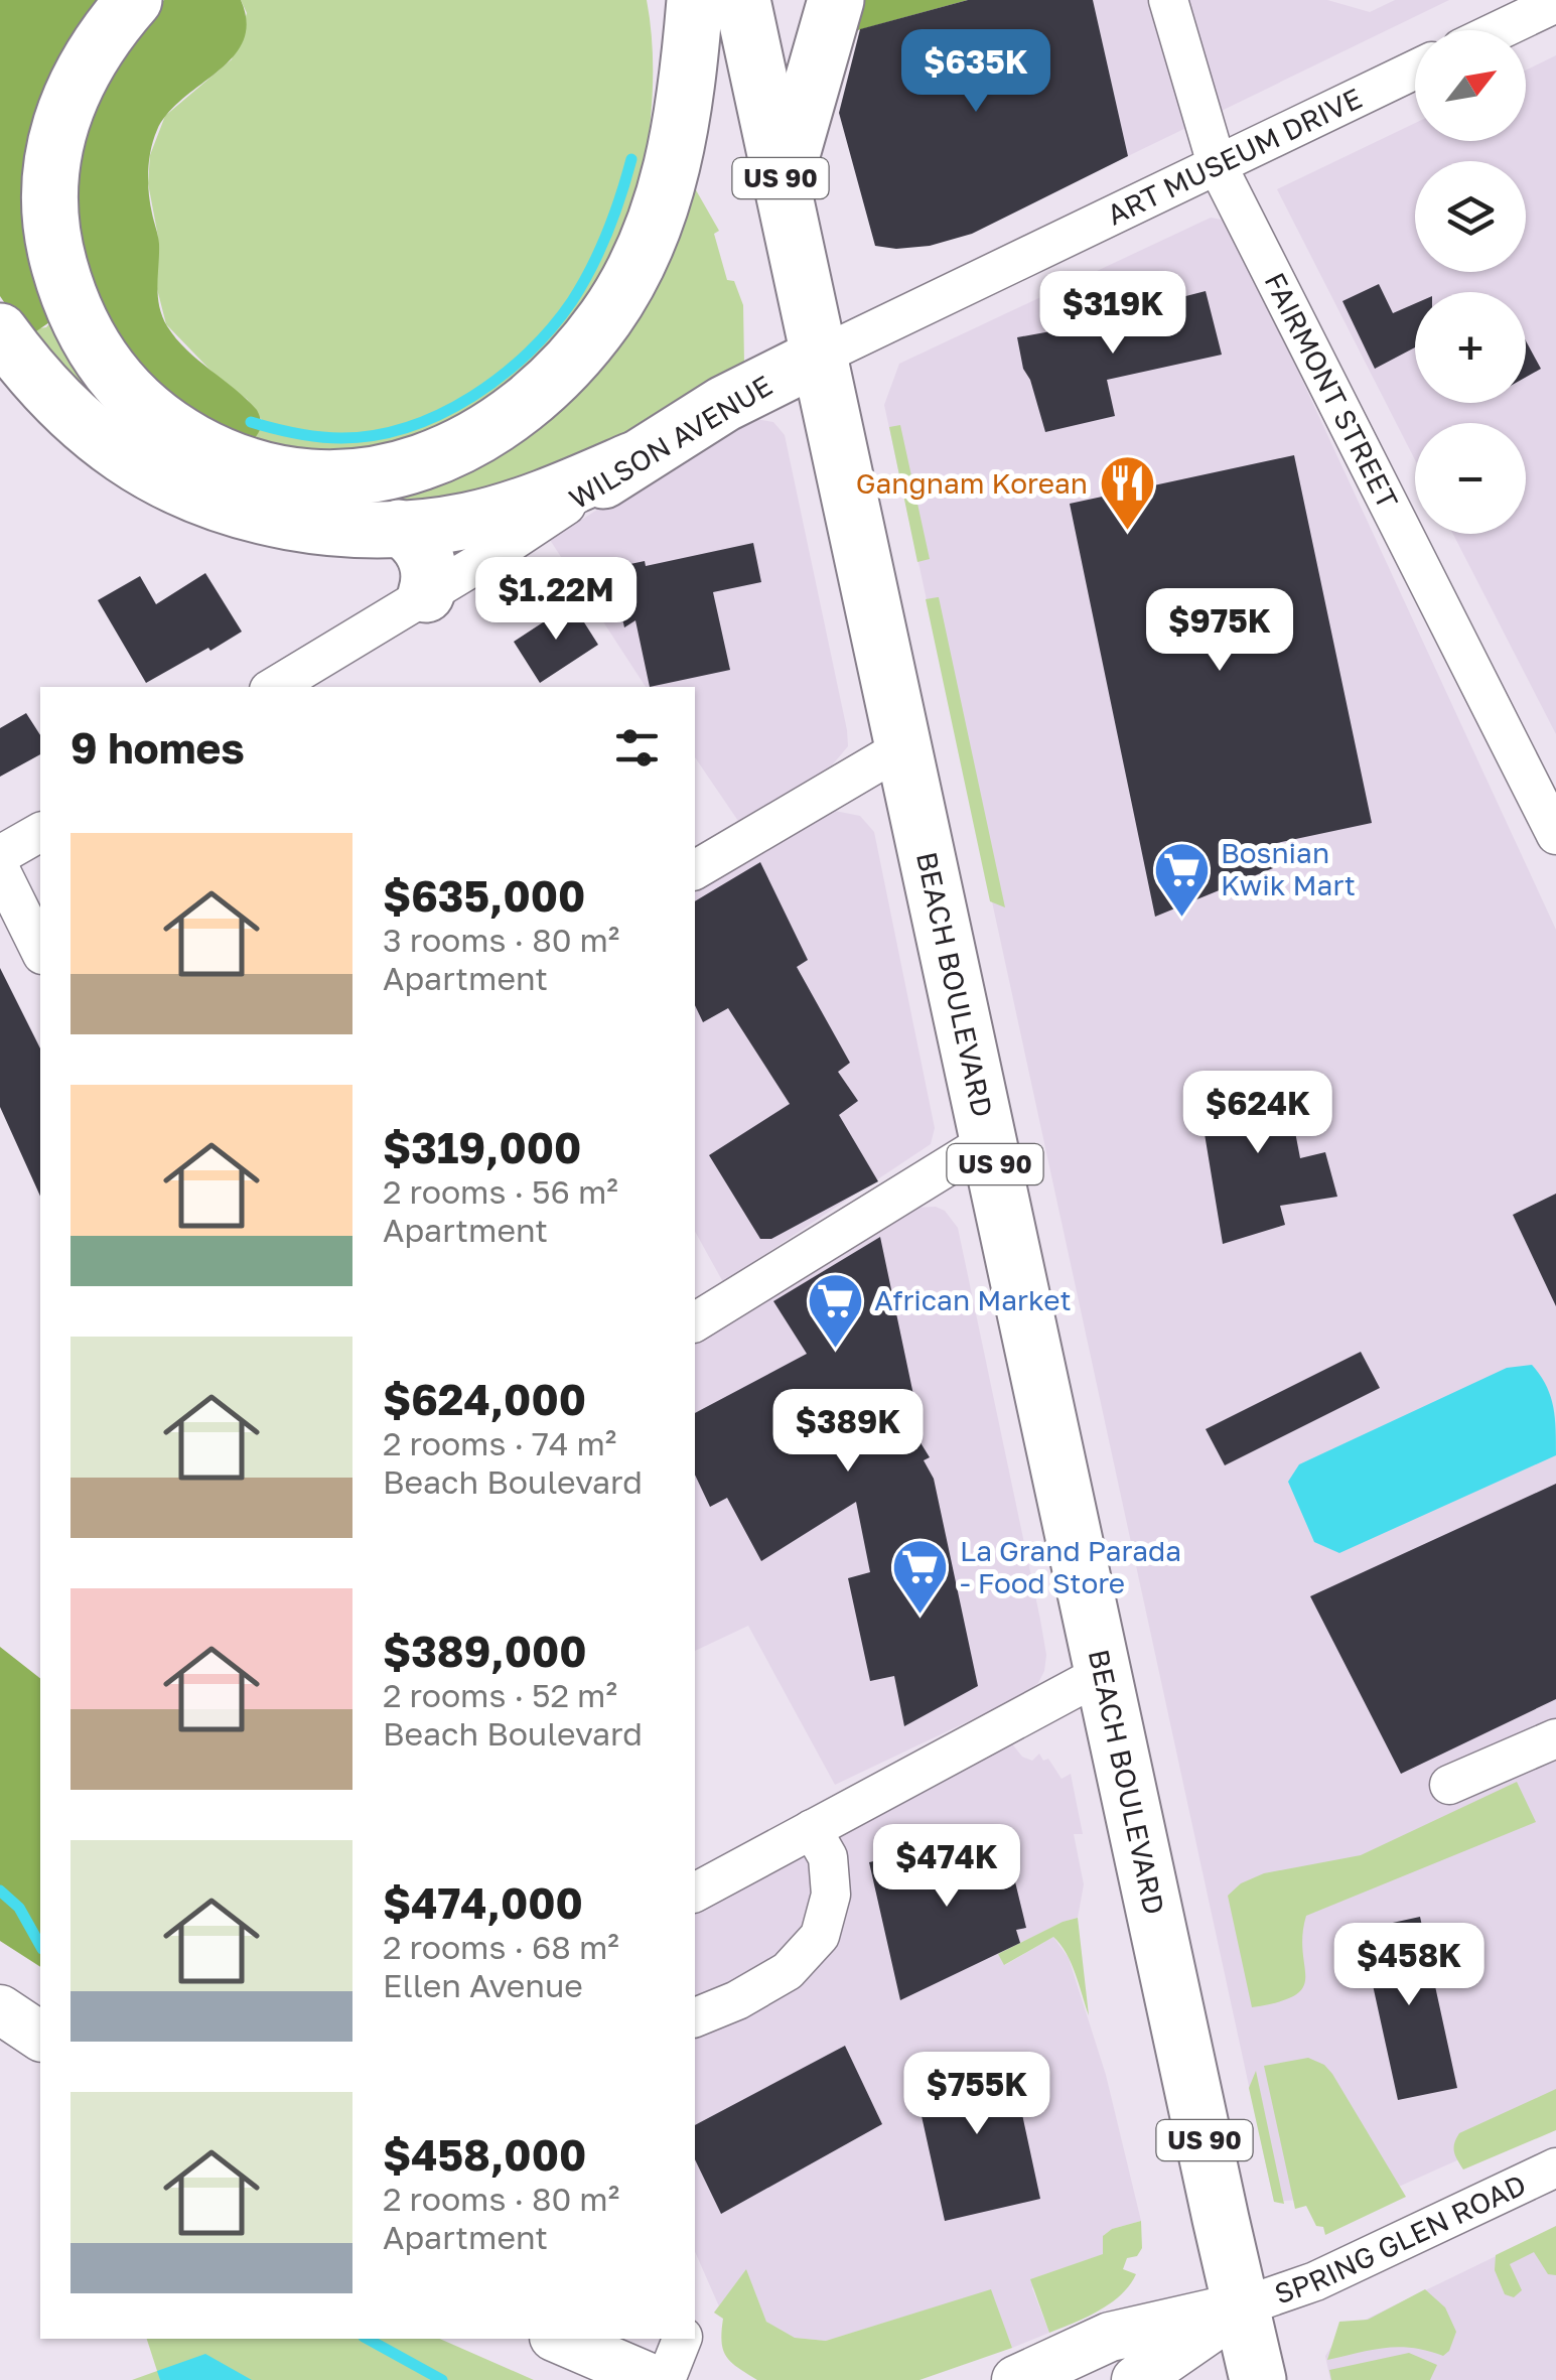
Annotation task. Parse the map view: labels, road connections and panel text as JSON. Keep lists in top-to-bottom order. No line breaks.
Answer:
{"streets":{"highway":["US 90","WILSON AVENUE","BEACH BOULEVARD"],"main road":["SPRING GLEN ROAD"],"street":["ART MUSEUM DRIVE","FAIRMONT STREET"]},"crossings":[["ART MUSEUM DRIVE","FAIRMONT STREET"],["ART MUSEUM DRIVE","WILSON AVENUE"],["ART MUSEUM DRIVE","BEACH BOULEVARD"],["WILSON AVENUE","BEACH BOULEVARD"],["BEACH BOULEVARD","SPRING GLEN ROAD"]],"places":{"restaurant":["Gangnam Korean"],"supermarket":["Bosnian Kwik Mart","African Market","La Grand Parada - Food Store"]},"north":"top right","page":{"price":["$635K","$319K","$1.22M","$975K","$624K","$389K","$474K","$458K","$755K"],"map_buttons":["+","−"],"heading":"9 homes","list":[{"name":"$635,000","note":"3 rooms · 80 m² · Apartment"},{"name":"$319,000","note":"2 rooms · 56 m² · Apartment"},{"name":"$624,000","note":"2 rooms · 74 m² · Beach Boulevard"},{"name":"$389,000","note":"2 rooms · 52 m² · Beach Boulevard"},{"name":"$474,000","note":"2 rooms · 68 m² · Ellen Avenue"},{"name":"$458,000","note":"2 rooms · 80 m² · Apartment"}]}}
